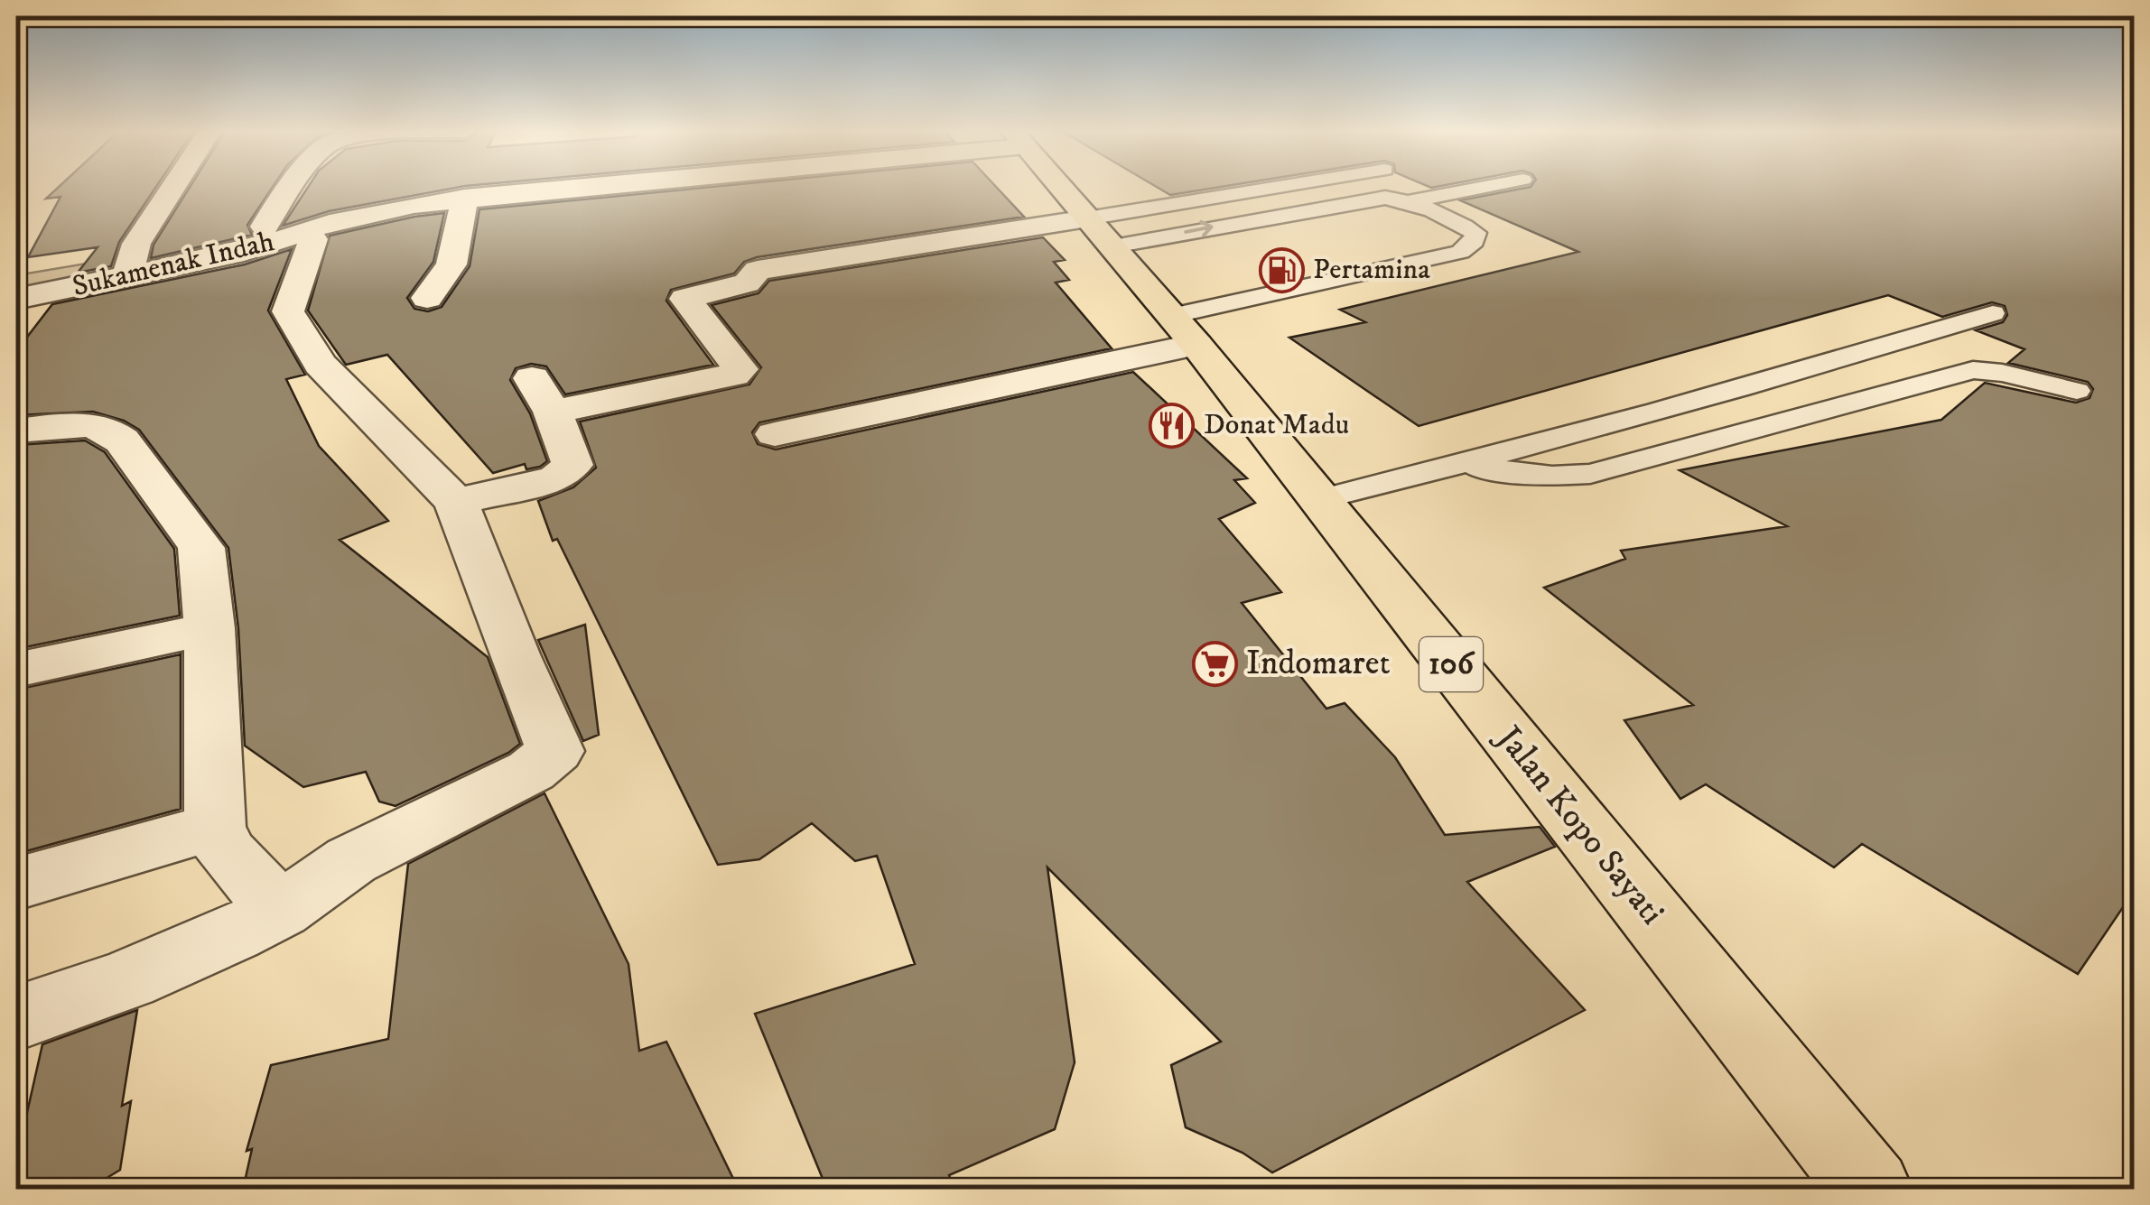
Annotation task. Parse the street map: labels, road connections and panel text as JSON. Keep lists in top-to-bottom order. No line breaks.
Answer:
{"streets":{"main road":["106","Jalan Kopo Sayati"],"street":["Sukamenak Indah"]},"places":{"fuel station":["Pertamina"],"restaurant":["Donat Madu"],"supermarket":["Indomaret"]}}
